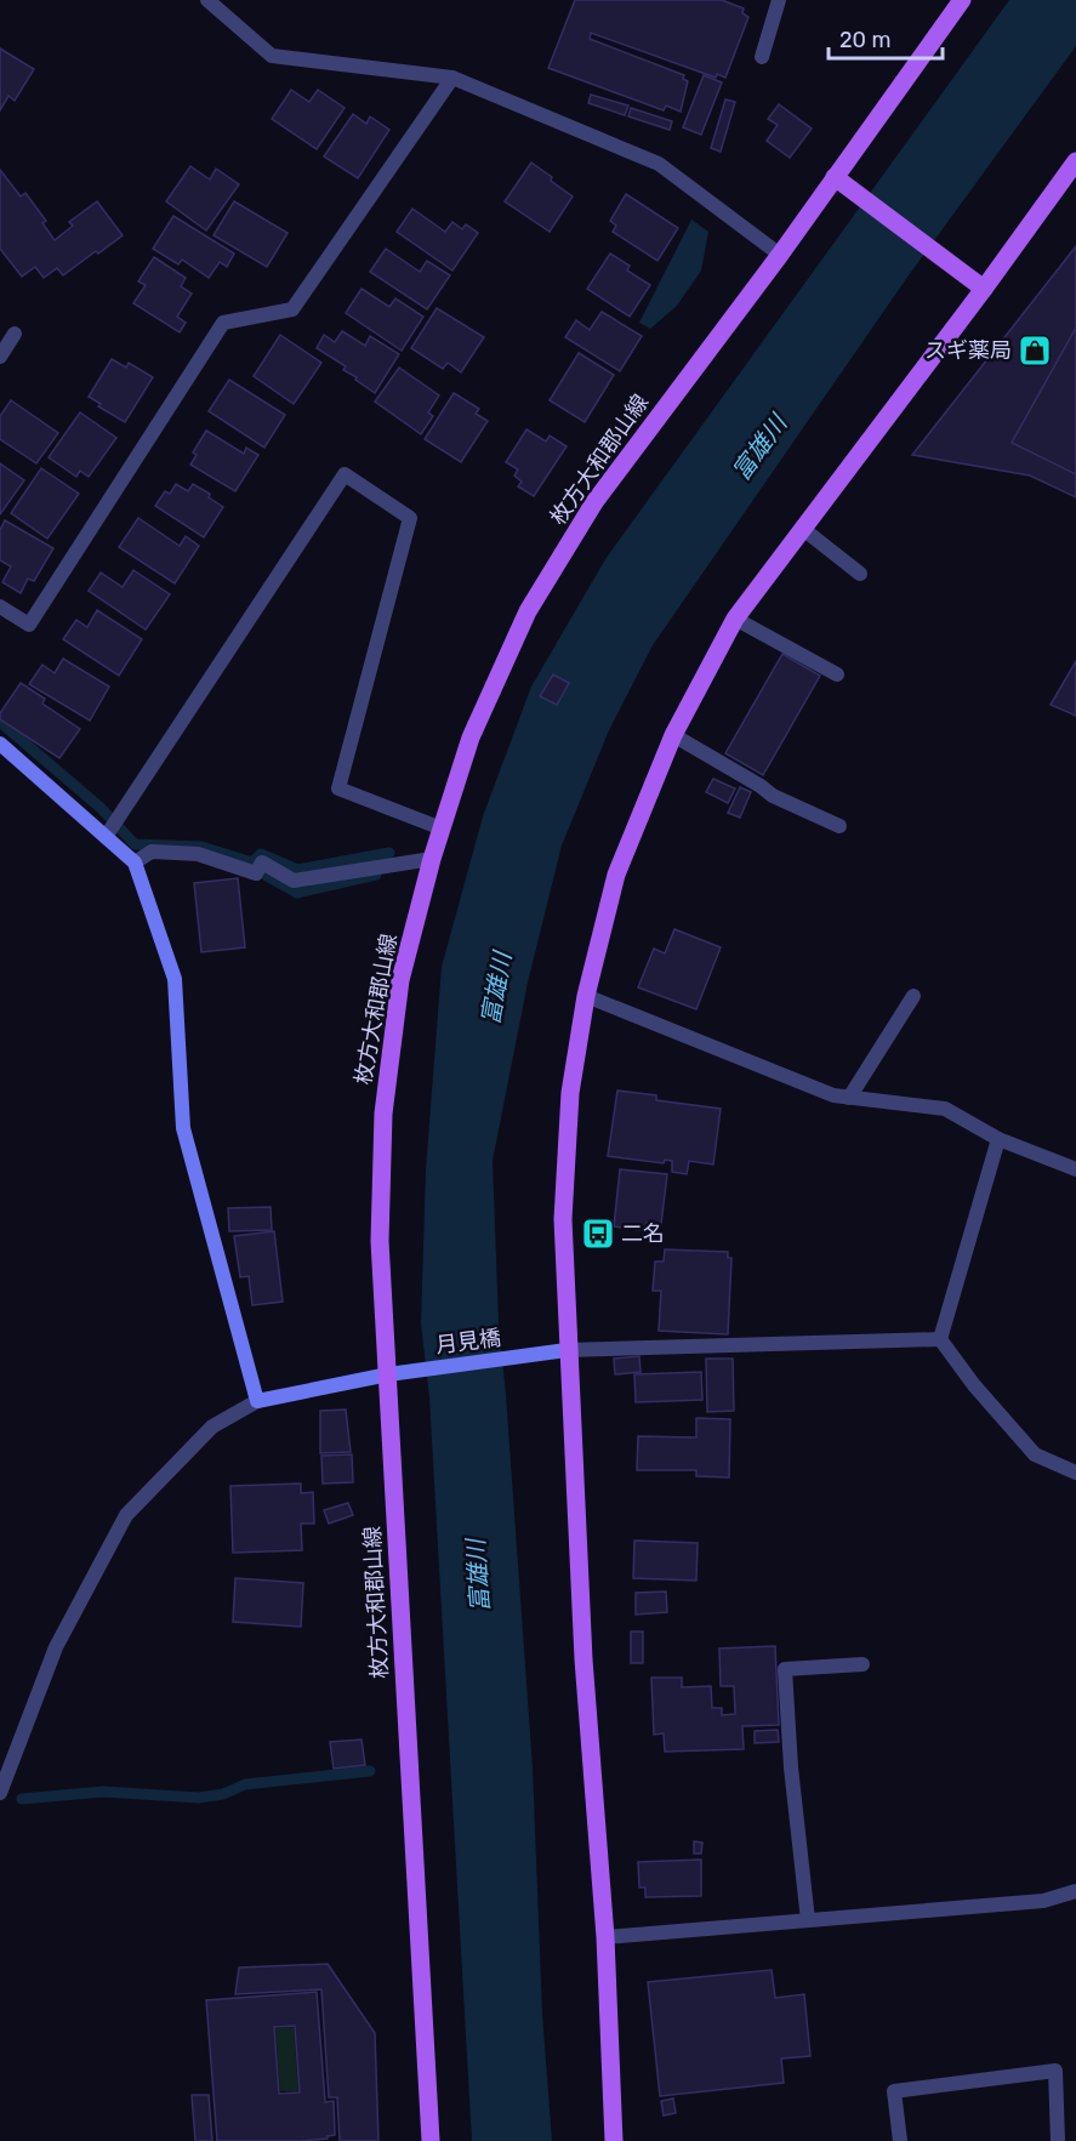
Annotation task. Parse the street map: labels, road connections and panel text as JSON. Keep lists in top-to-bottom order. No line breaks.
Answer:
{"streets":{"main road":["枚方大和郡山線"],"street":["月見橋"]},"crossings":[["枚方大和郡山線","月見橋"]],"water":["富雄川"],"places":{"shop":["スギ薬局"],"bus stop":["二名"]},"scale_bar":"20 m"}
